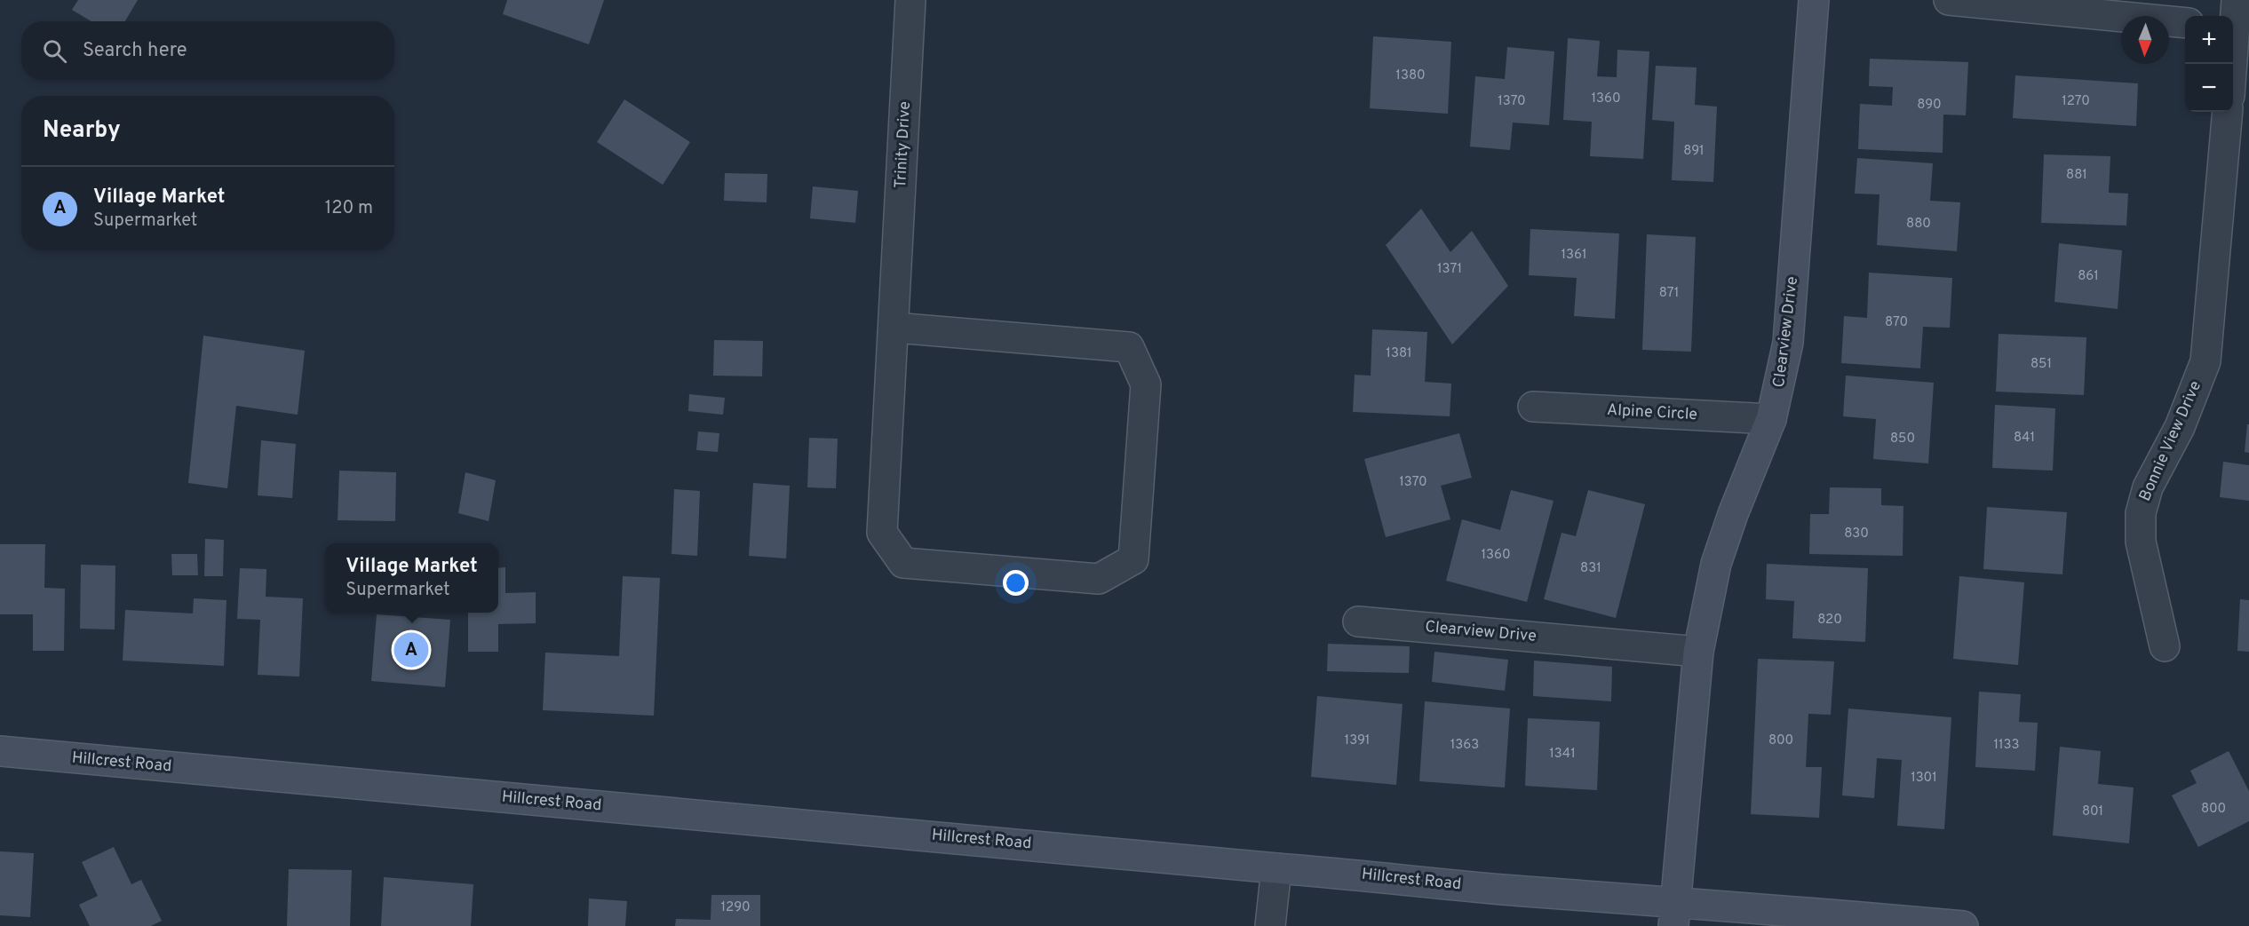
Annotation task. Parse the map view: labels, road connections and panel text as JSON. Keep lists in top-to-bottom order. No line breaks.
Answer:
{"streets":{"street":["Trinity Drive","Clearview Drive","Alpine Circle","Bonnie View Drive","Hillcrest Road"]},"crossings":[["Clearview Drive","Alpine Circle"],["Clearview Drive","Hillcrest Road"]],"house_numbers":["1380","1360","1370","1270","890","891","881","880","1361","1371","861","871","870","1381","851","841","850","1370","830","1360","831","820","1391","800","1363","1133","1341","1301","800","801","1290"],"north":"bottom","page":{"map_buttons":["+","−"],"search":"Search here","heading":"Nearby","list":[{"mark":"A","name":"Village Market","note":"Supermarket","value":"120 m"}],"popup":["Village Market","Supermarket"],"pins":"A"}}
